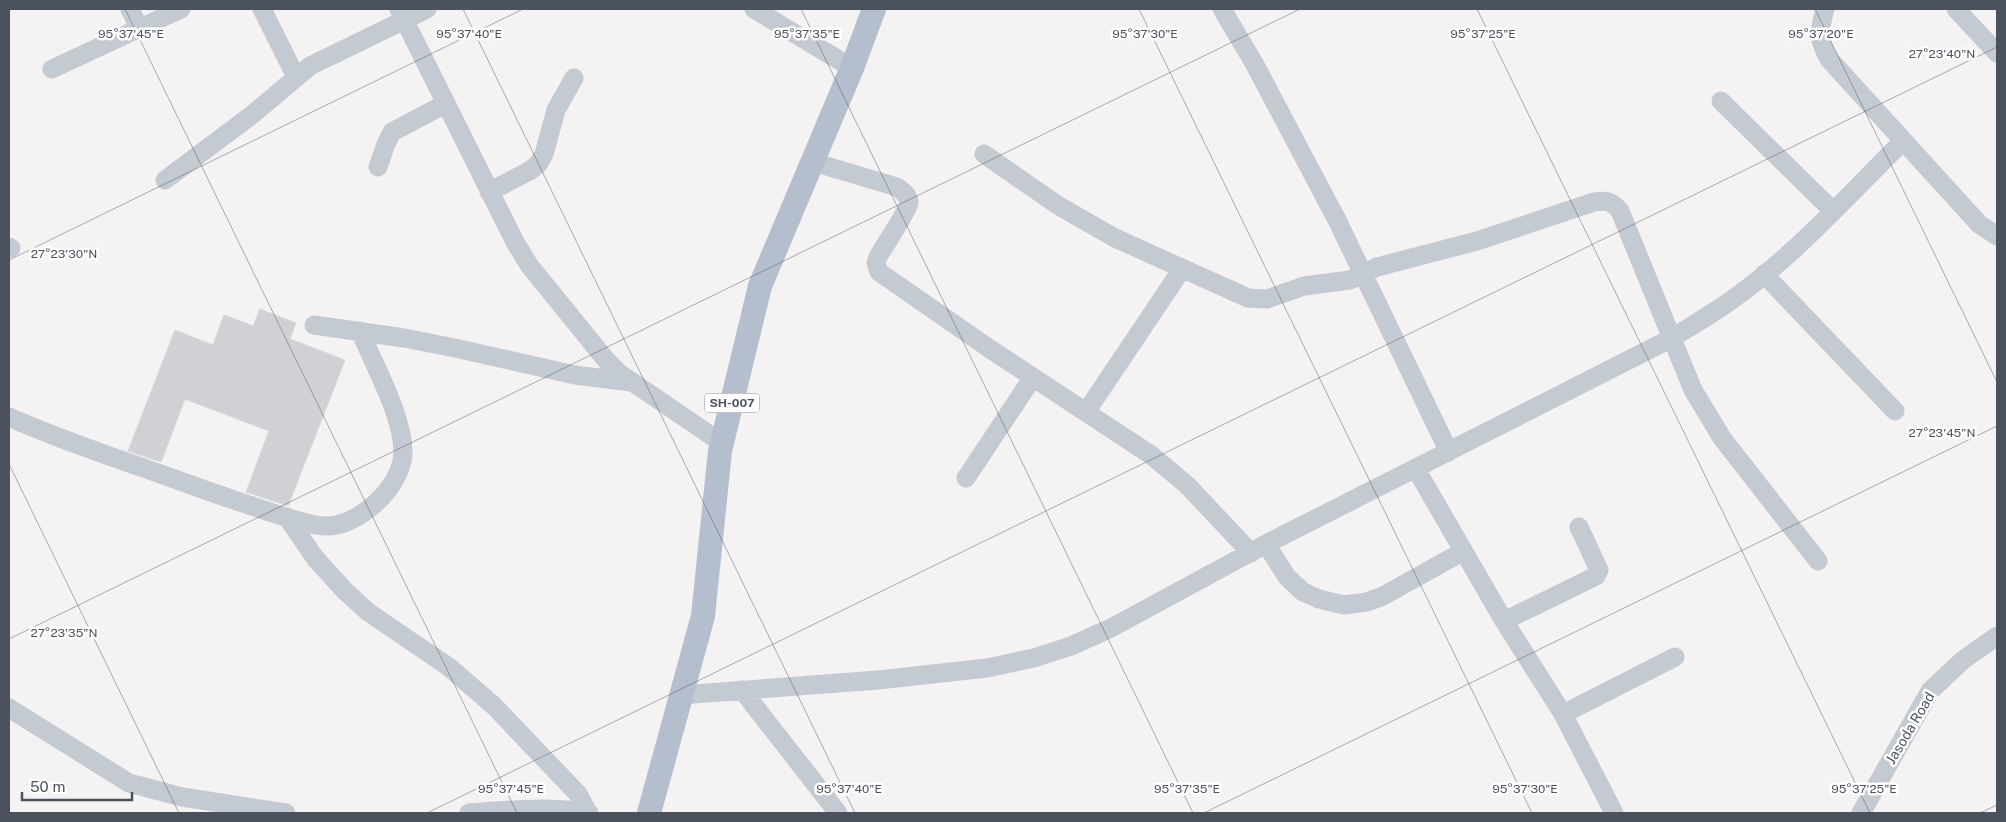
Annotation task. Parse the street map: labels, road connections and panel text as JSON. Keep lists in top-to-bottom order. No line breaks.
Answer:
{"streets":{"main road":["SH-007"],"street":["Jasoda Road"]},"scale_bar":"50 m","coordinates":["95°37'45\"E","95°37'40\"E","95°37'35\"E","95°37'30\"E","95°37'25\"E","95°37'20\"E","27°23'40\"N","27°23'30\"N","27°23'45\"N","27°23'35\"N"]}
